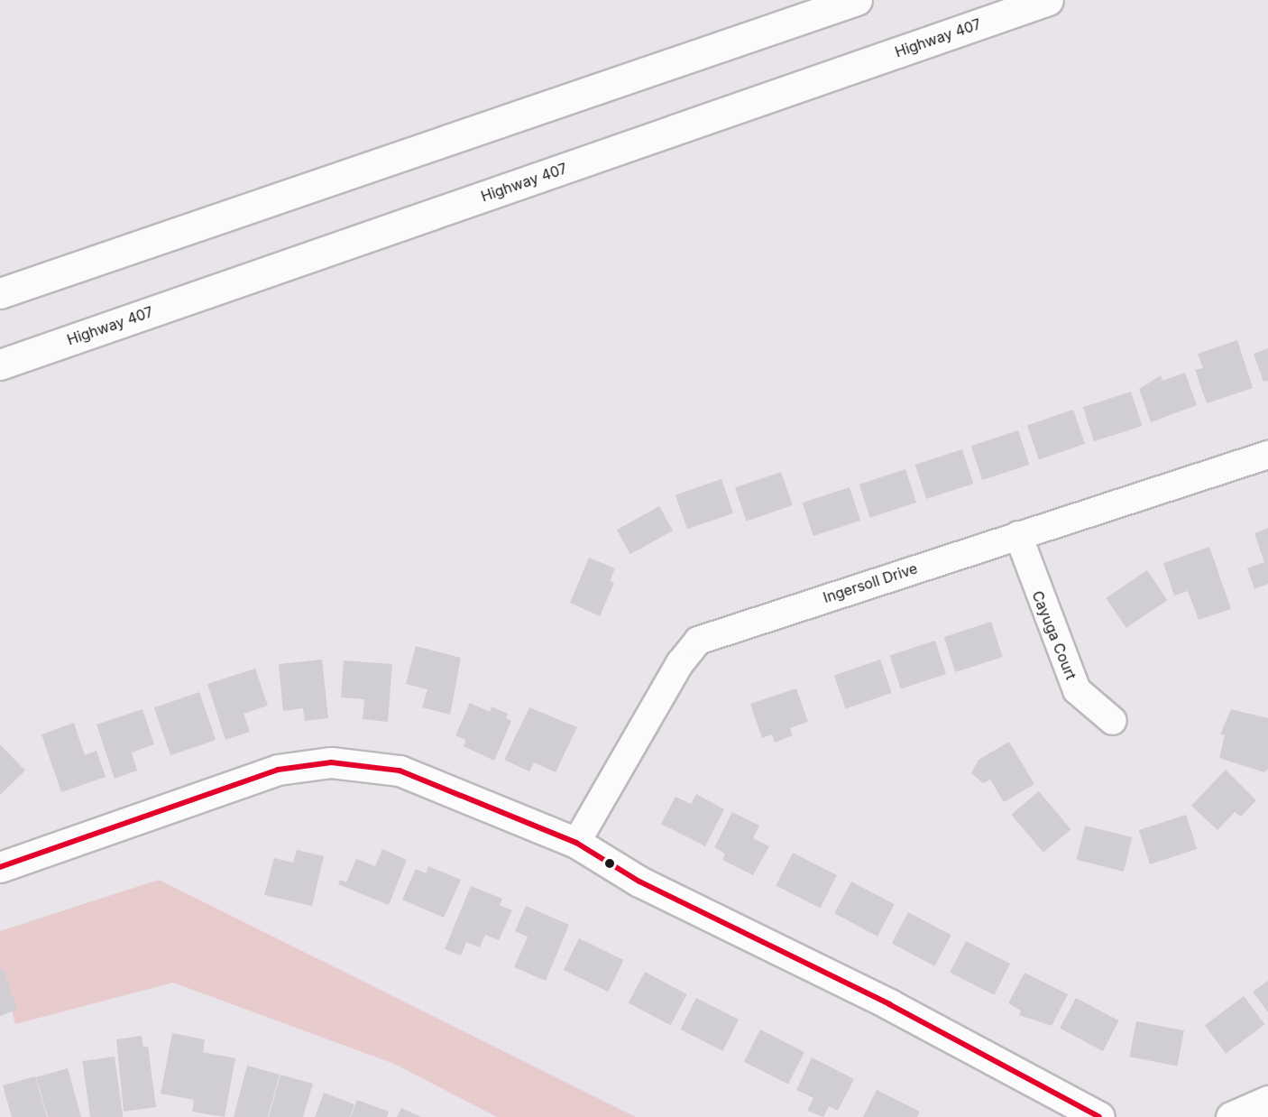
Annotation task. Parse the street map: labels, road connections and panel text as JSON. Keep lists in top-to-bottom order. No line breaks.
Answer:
{"streets":{"main road":["Highway 407"],"street":["Ingersoll Drive","Cayuga Court"]},"crossings":[["Ingersoll Drive","Cayuga Court"]]}
